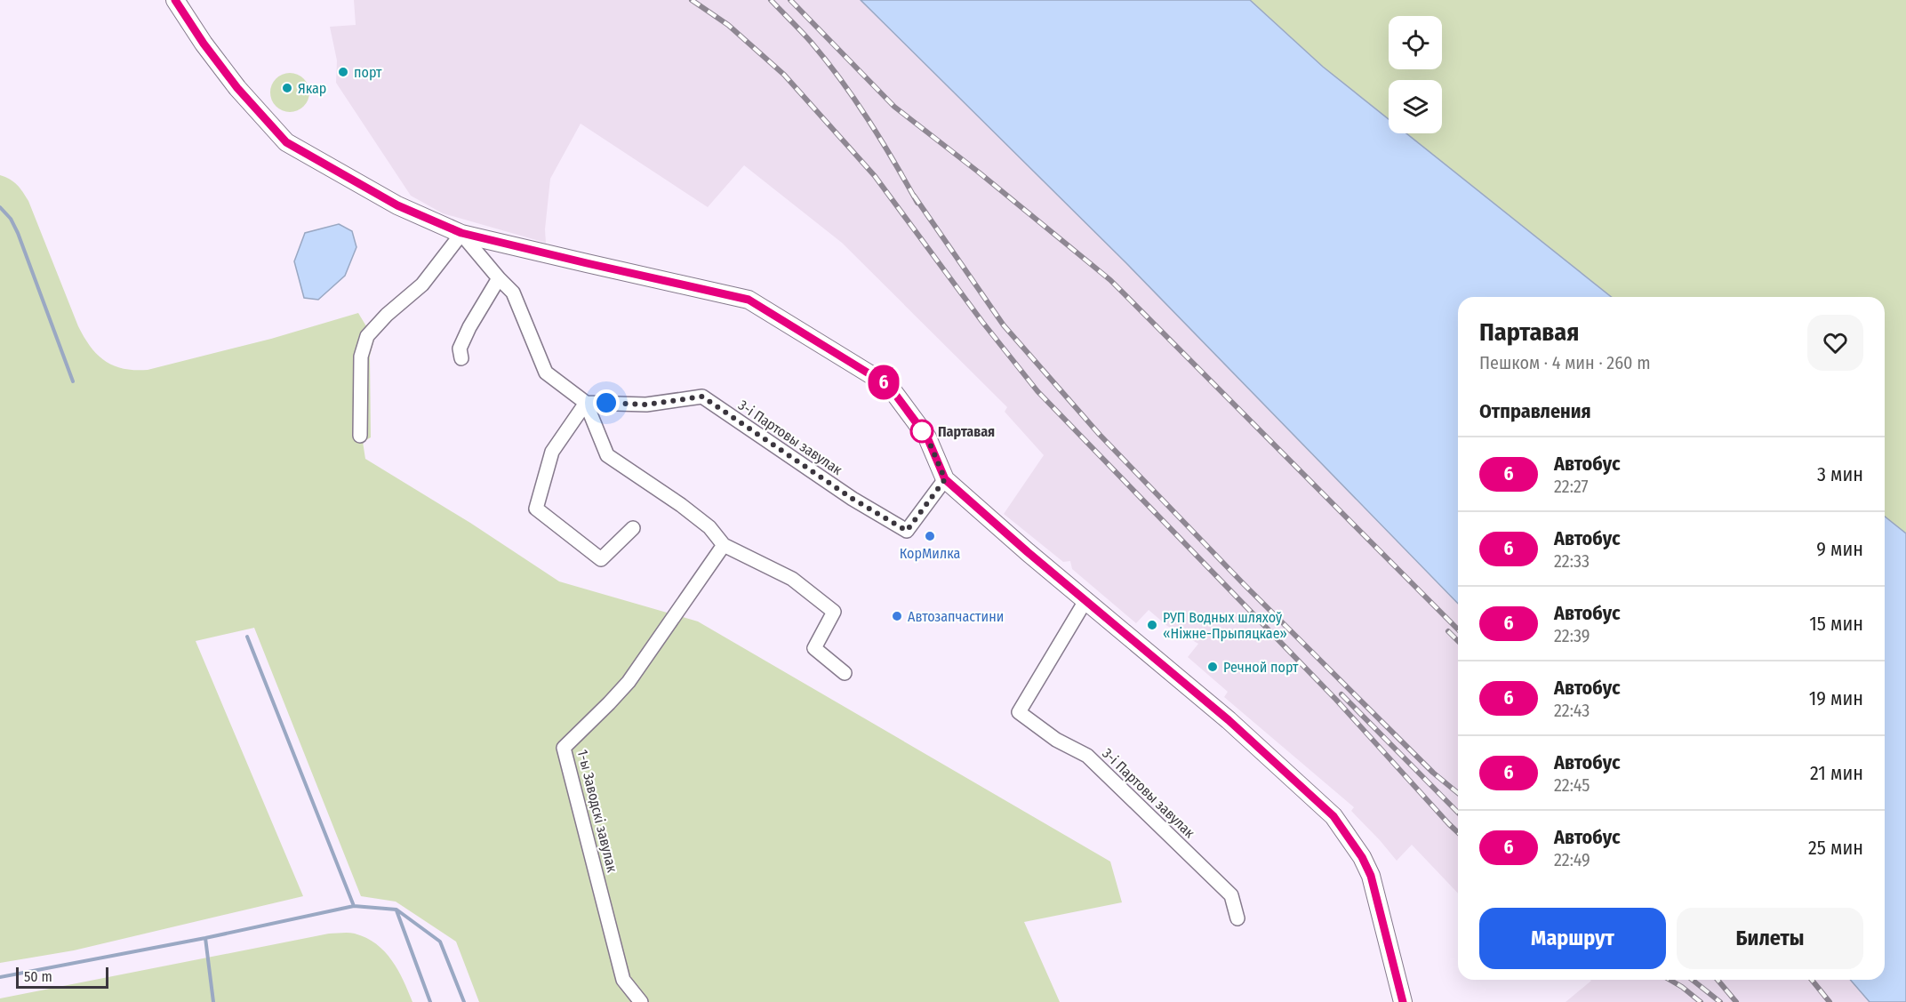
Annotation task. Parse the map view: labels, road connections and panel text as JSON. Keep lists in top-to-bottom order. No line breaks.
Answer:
{"streets":{"street":["3-і Партовы завулак","1-ы Заводскі завулак"]},"places":["порт","Якар","Партавая","КорМилка","Автозапчастини","РУП Водных шляхоў «Ніжне-Прыпяцкае»","Речной порт"],"lines":["bus line 6"],"scale_bar":"50 m","page":{"on_map":"6","heading":[["Партавая","Пешком · 4 мин · 260 m"],"Отправления"],"list":[{"mark":"6","name":"Автобус","note":"22:27","value":"3 мин"},{"mark":"6","name":"Автобус","note":"22:33","value":"9 мин"},{"mark":"6","name":"Автобус","note":"22:39","value":"15 мин"},{"mark":"6","name":"Автобус","note":"22:43","value":"19 мин"},{"mark":"6","name":"Автобус","note":"22:45","value":"21 мин"},{"mark":"6","name":"Автобус","note":"22:49","value":"25 мин"}],"buttons":["Маршрут","Билеты"],"scale":"50 m"}}
